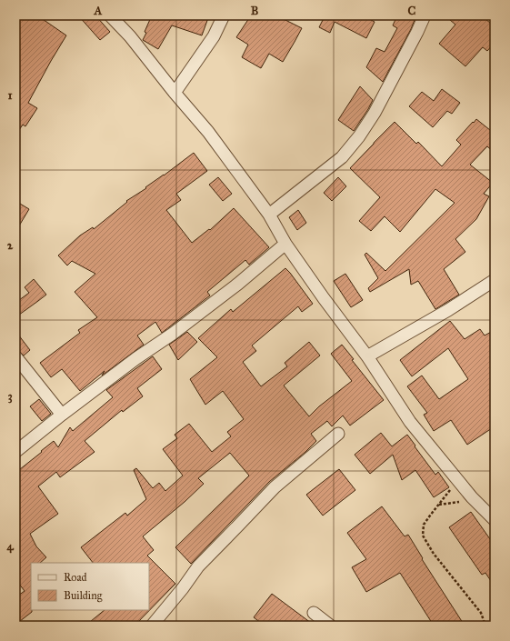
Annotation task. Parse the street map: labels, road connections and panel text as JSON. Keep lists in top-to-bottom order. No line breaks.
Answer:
{"legend":["Road","Building"],"grid":{"columns":["A","B","C"],"rows":["1","2","3","4"]}}
